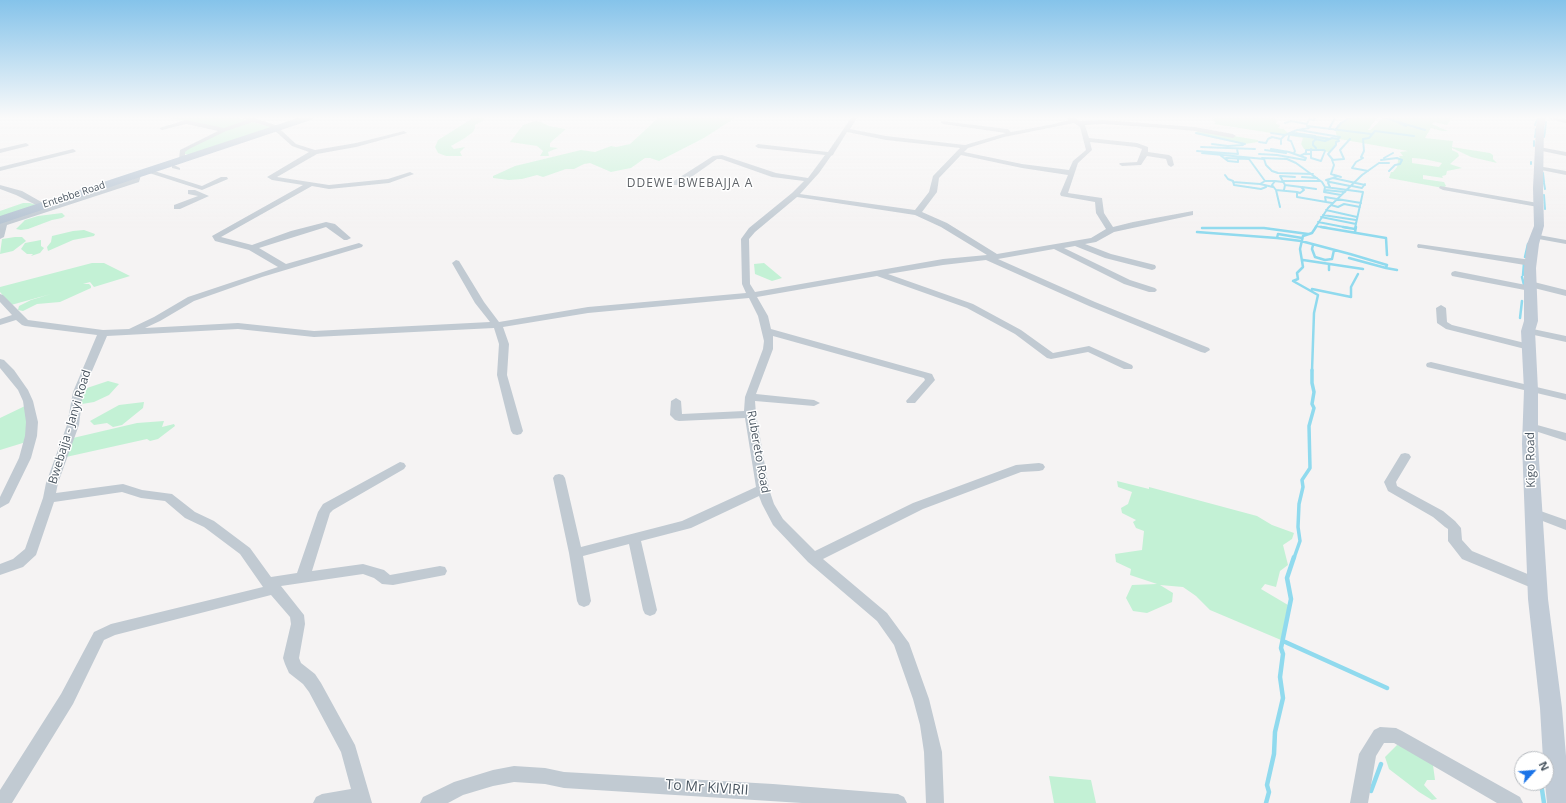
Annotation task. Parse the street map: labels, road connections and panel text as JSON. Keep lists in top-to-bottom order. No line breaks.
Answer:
{"streets":{"main road":["Entebbe Road"],"street":["Bwebajja - Janyi Road","Rubereto Road","Kigo Road","To Mr KIVIRII"]},"districts":["DDEWE BWEBAJJA A"],"north":"top right"}
